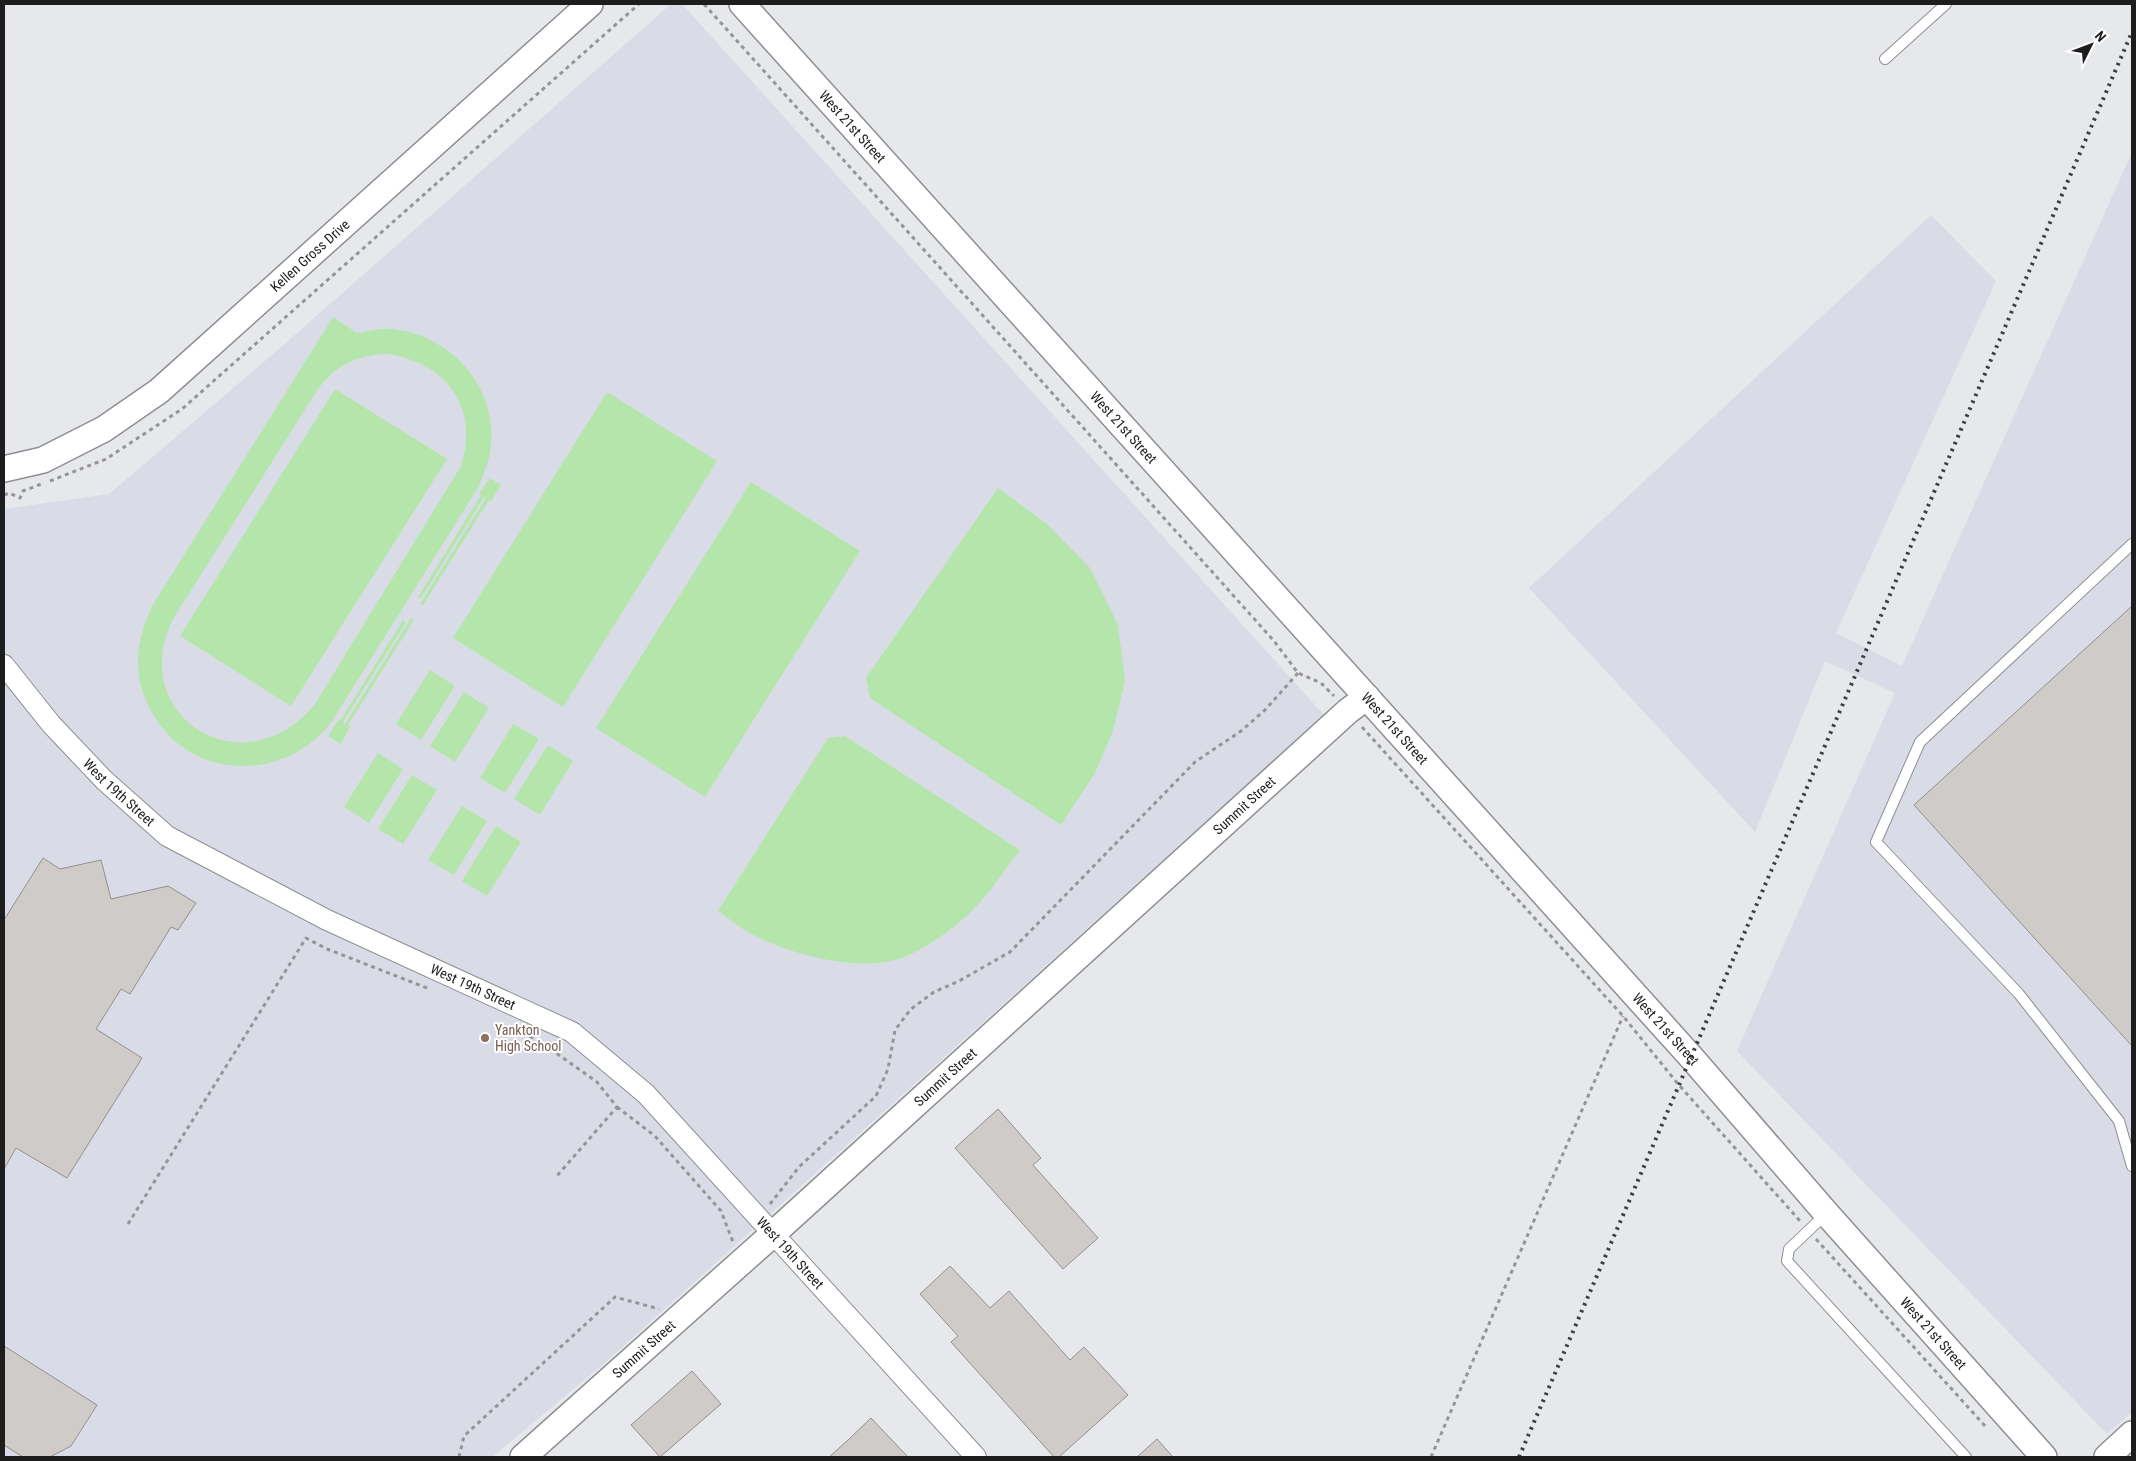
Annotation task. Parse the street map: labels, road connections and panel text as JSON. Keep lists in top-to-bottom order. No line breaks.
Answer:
{"streets":{"street":["West 21st Street","Kellen Gross Drive","West 19th Street","Summit Street"]},"crossings":[["West 21st Street","Summit Street"],["West 19th Street","Summit Street"]],"places":["Yankton High School"],"north":"top right"}
